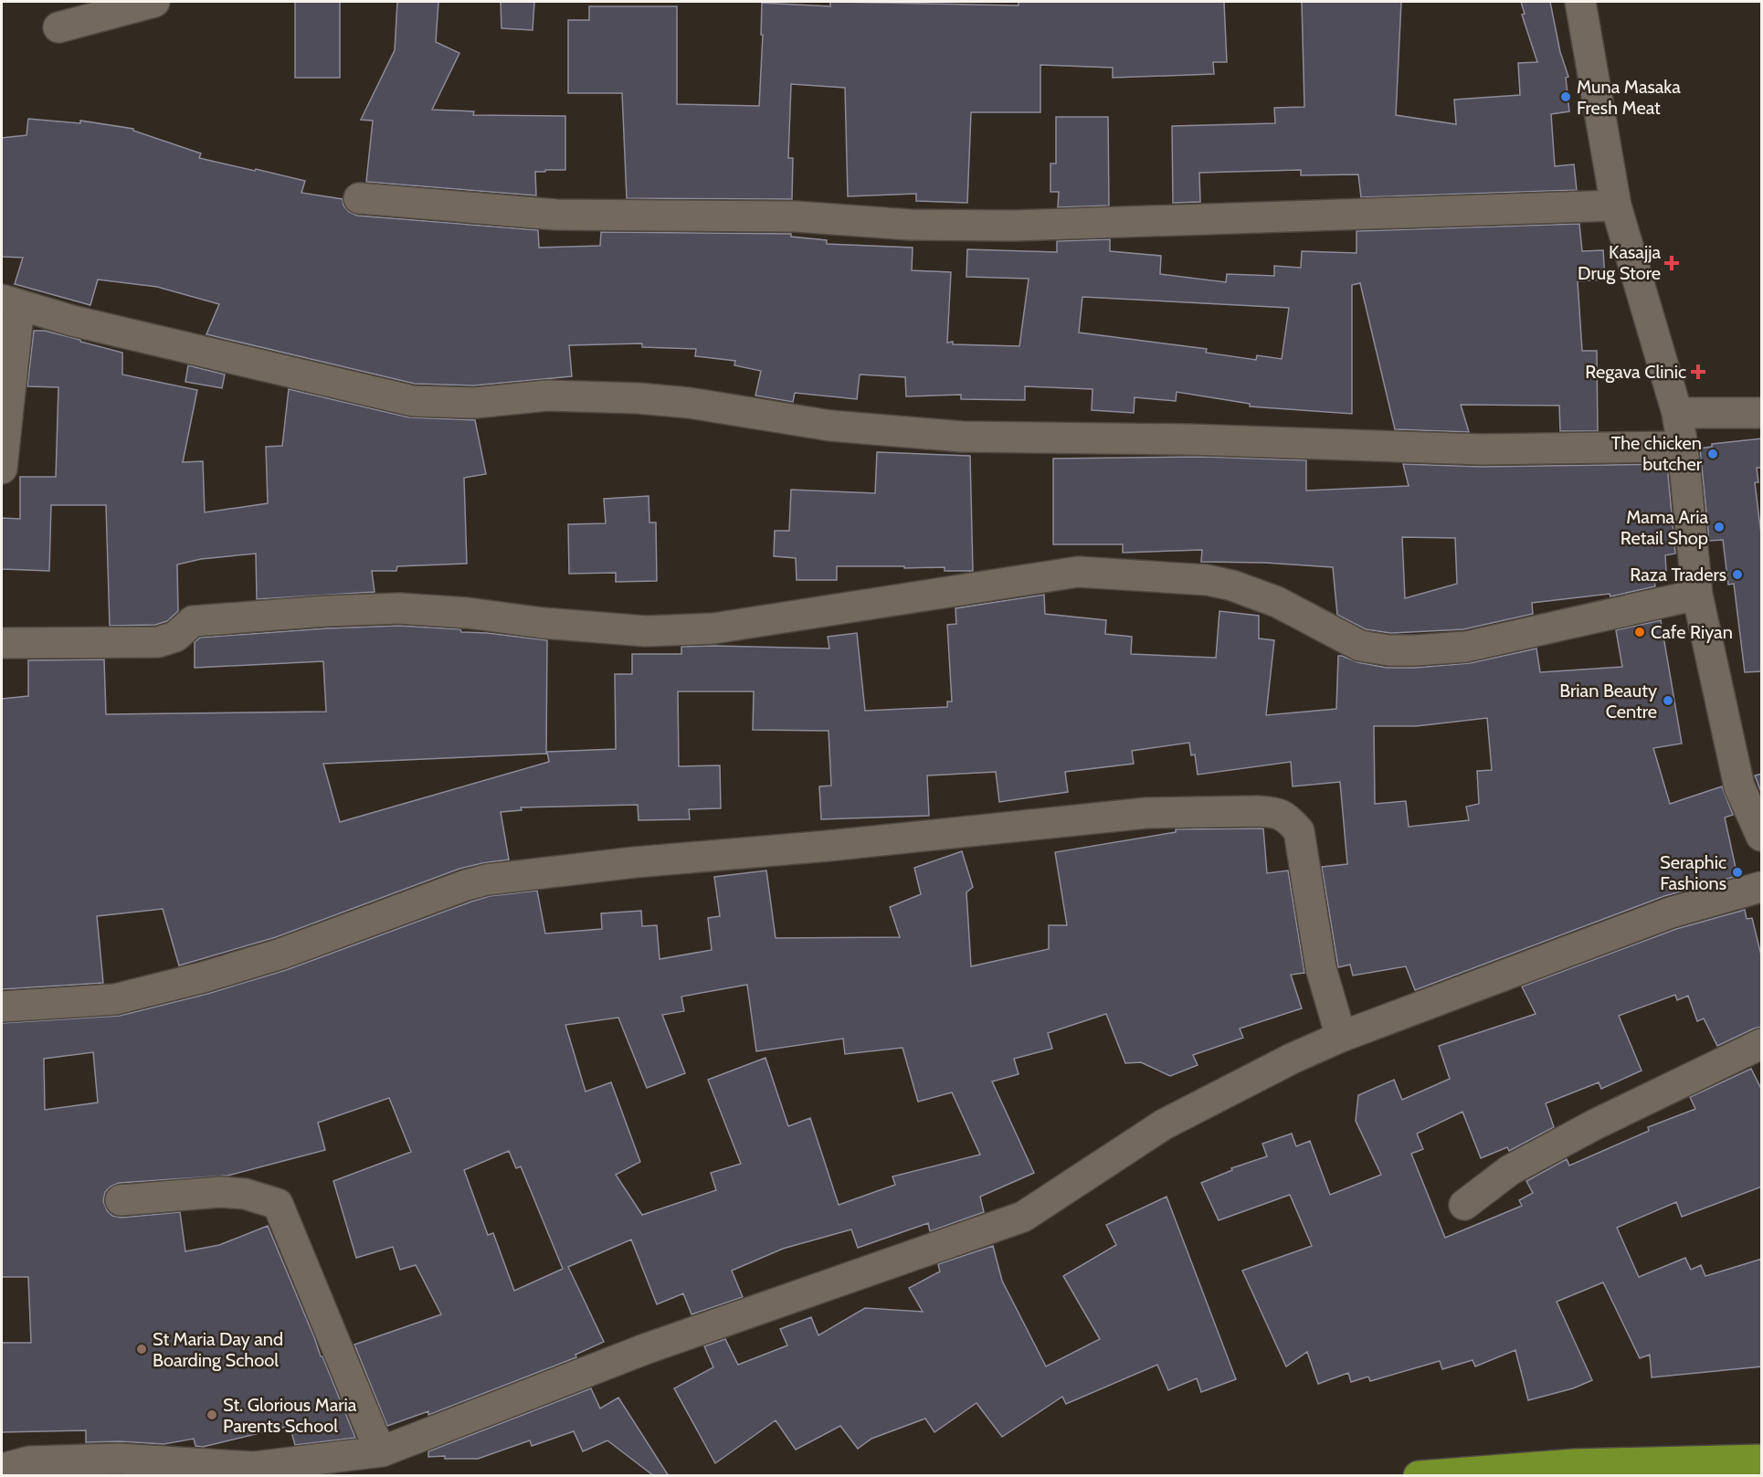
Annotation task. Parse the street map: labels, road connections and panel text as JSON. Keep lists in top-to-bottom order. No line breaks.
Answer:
{"places":{"other":["Muna Masaka Fresh Meat","The chicken butcher","Mama Aria Retail Shop","Raza Traders","Cafe Riyan","Brian Beauty Centre","Seraphic Fashions","St Maria Day and Boarding School","St. Glorious Maria Parents School"],"health":["Kasajja Drug Store","Regava Clinic"]}}
